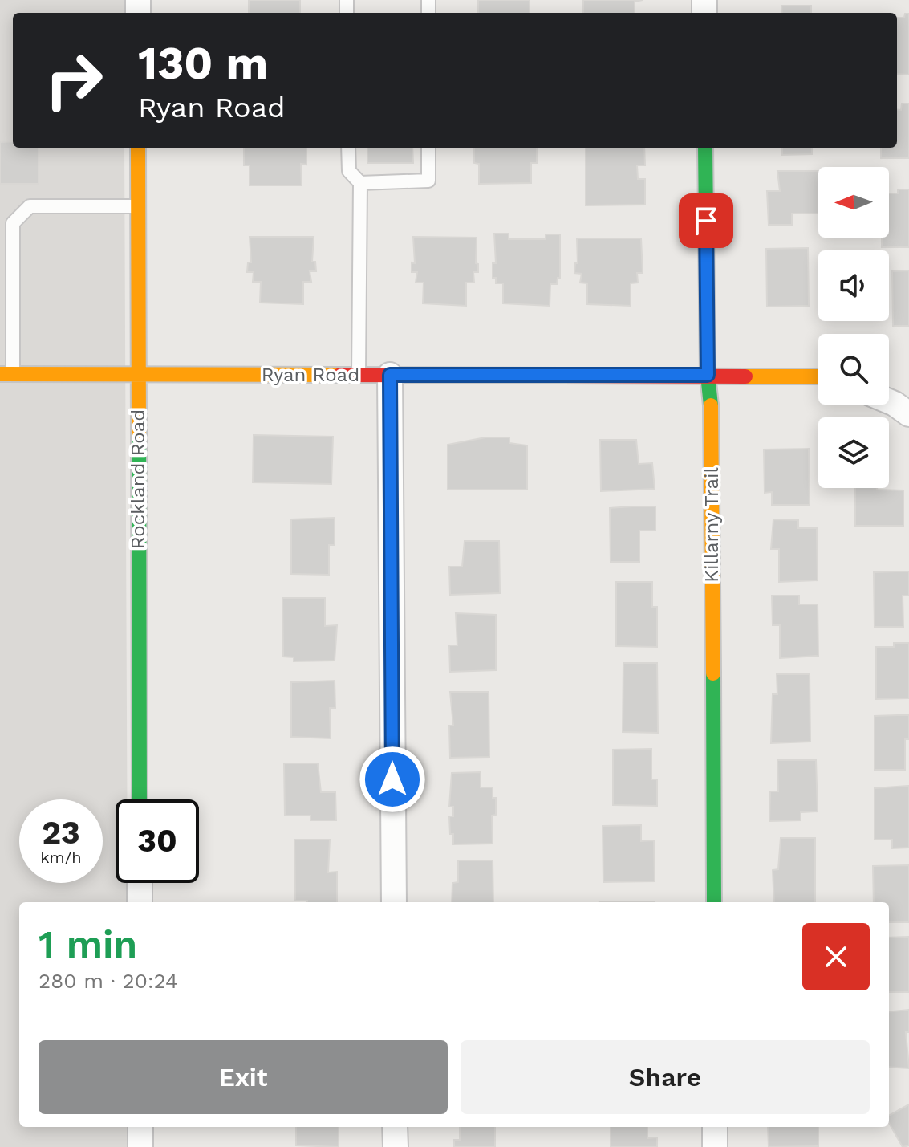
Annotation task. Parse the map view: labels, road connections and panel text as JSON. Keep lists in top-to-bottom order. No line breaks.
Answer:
{"streets":{"street":["Ryan Road","Rockland Road","Killarny Trail"]},"crossings":[["Ryan Road","Rockland Road"],["Ryan Road","Killarny Trail"]],"north":"left","page":{"turn":["130 m","Ryan Road"],"speed":"23 km/h","limit":"30","heading":["1 min","280 m · 20:24"],"buttons":["Exit","Share"]}}
